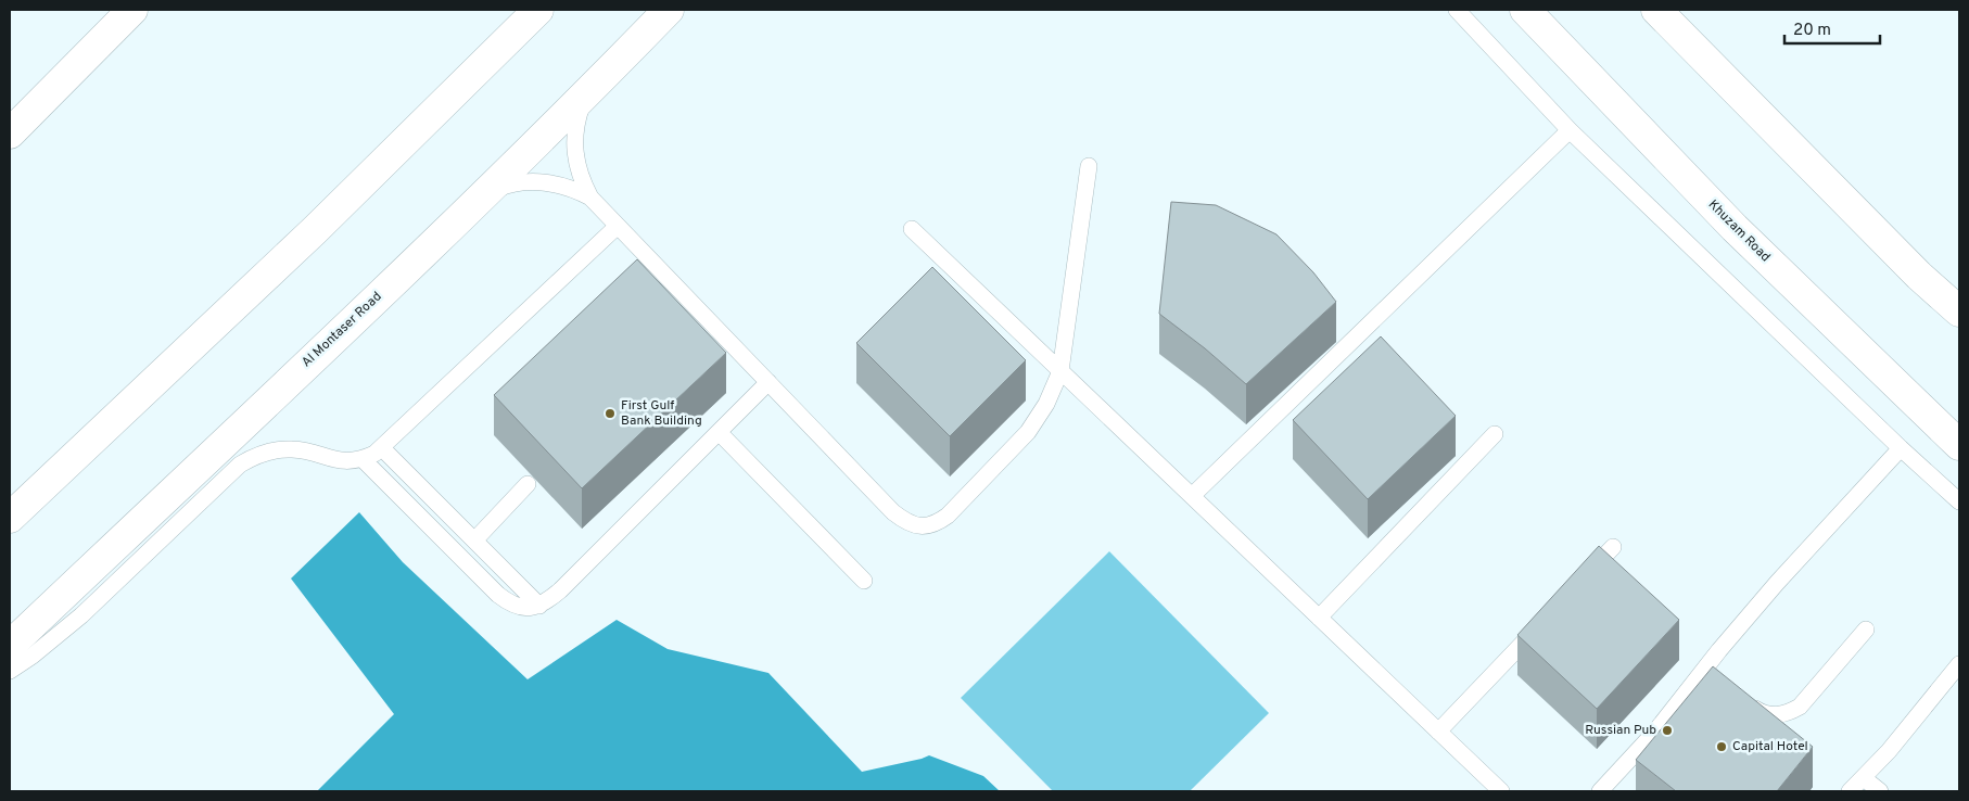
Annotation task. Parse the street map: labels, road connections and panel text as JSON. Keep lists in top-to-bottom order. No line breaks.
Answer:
{"streets":{"main road":["Khuzam Road","Al Montaser Road"]},"places":["First Gulf Bank Building","Russian Pub","Capital Hotel"],"scale_bar":"20 m"}
